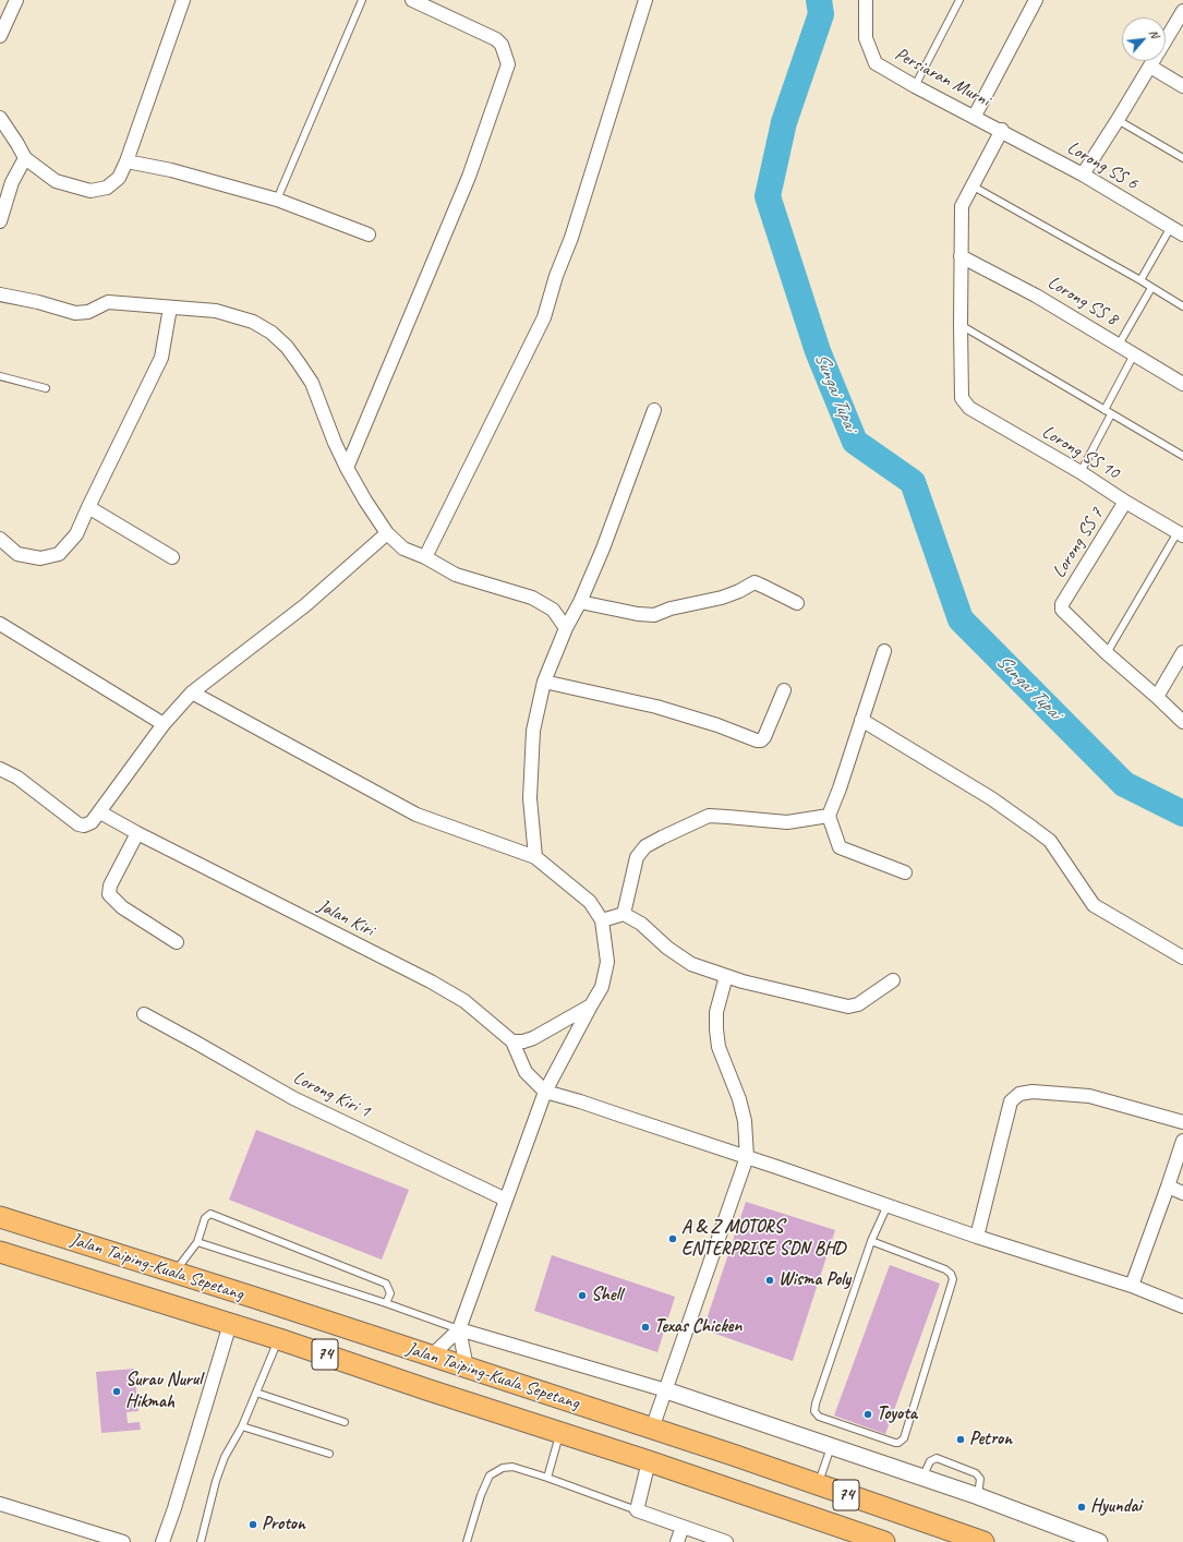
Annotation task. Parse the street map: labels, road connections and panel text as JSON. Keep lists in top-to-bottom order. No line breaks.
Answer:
{"streets":{"main road":["Jalan Taiping-Kuala Sepetang","74"],"street":["Persiaran Murni","Lorong SS 6","Lorong SS 8","Lorong SS 10","Lorong SS 7","Jalan Kiri","Lorong Kiri 1"]},"crossings":[["Persiaran Murni","Lorong SS 6"],["Lorong SS 10","Lorong SS 7"]],"water":["Sungai Tupai"],"places":["A & Z MOTORS ENTERPRISE SDN BHD","Wisma Poly","Shell","Texas Chicken","Surau Nurul Hikmah","Toyota","Petron","Hyundai","Proton"],"north":"top right"}
